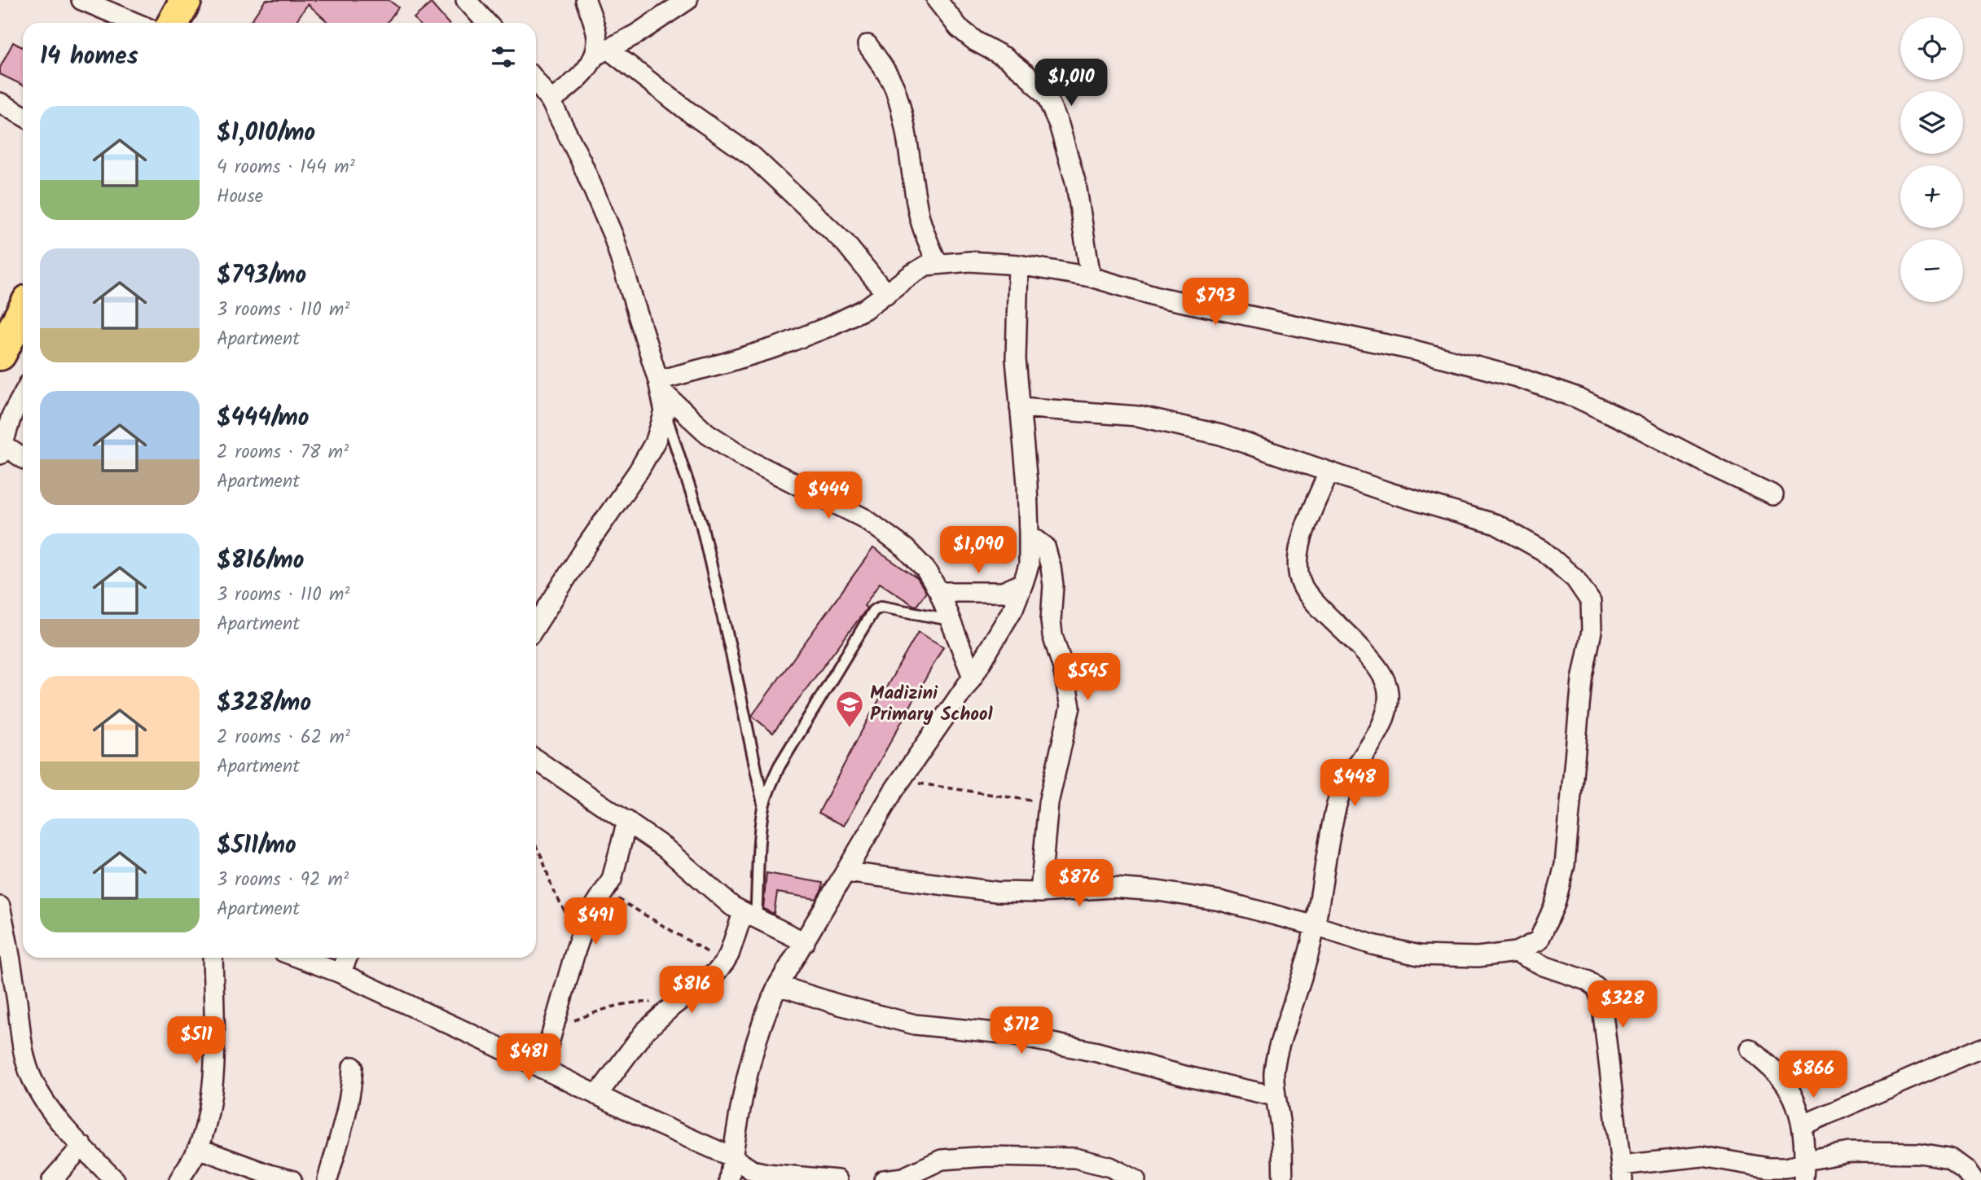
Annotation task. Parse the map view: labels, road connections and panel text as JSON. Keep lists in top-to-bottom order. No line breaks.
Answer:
{"places":{"school or university":["Madizini Primary School"]},"page":{"map_buttons":["+","−"],"heading":"14 homes","price":["$1,010","$793","$444","$1,090","$545","$448","$876","$491","$816","$328","$712","$511","$481","$866"],"list":[{"name":"$1,010/mo","note":"4 rooms · 144 m² · House"},{"name":"$793/mo","note":"3 rooms · 110 m² · Apartment"},{"name":"$444/mo","note":"2 rooms · 78 m² · Apartment"},{"name":"$816/mo","note":"3 rooms · 110 m² · Apartment"},{"name":"$328/mo","note":"2 rooms · 62 m² · Apartment"},{"name":"$511/mo","note":"3 rooms · 92 m² · Apartment"}]}}
